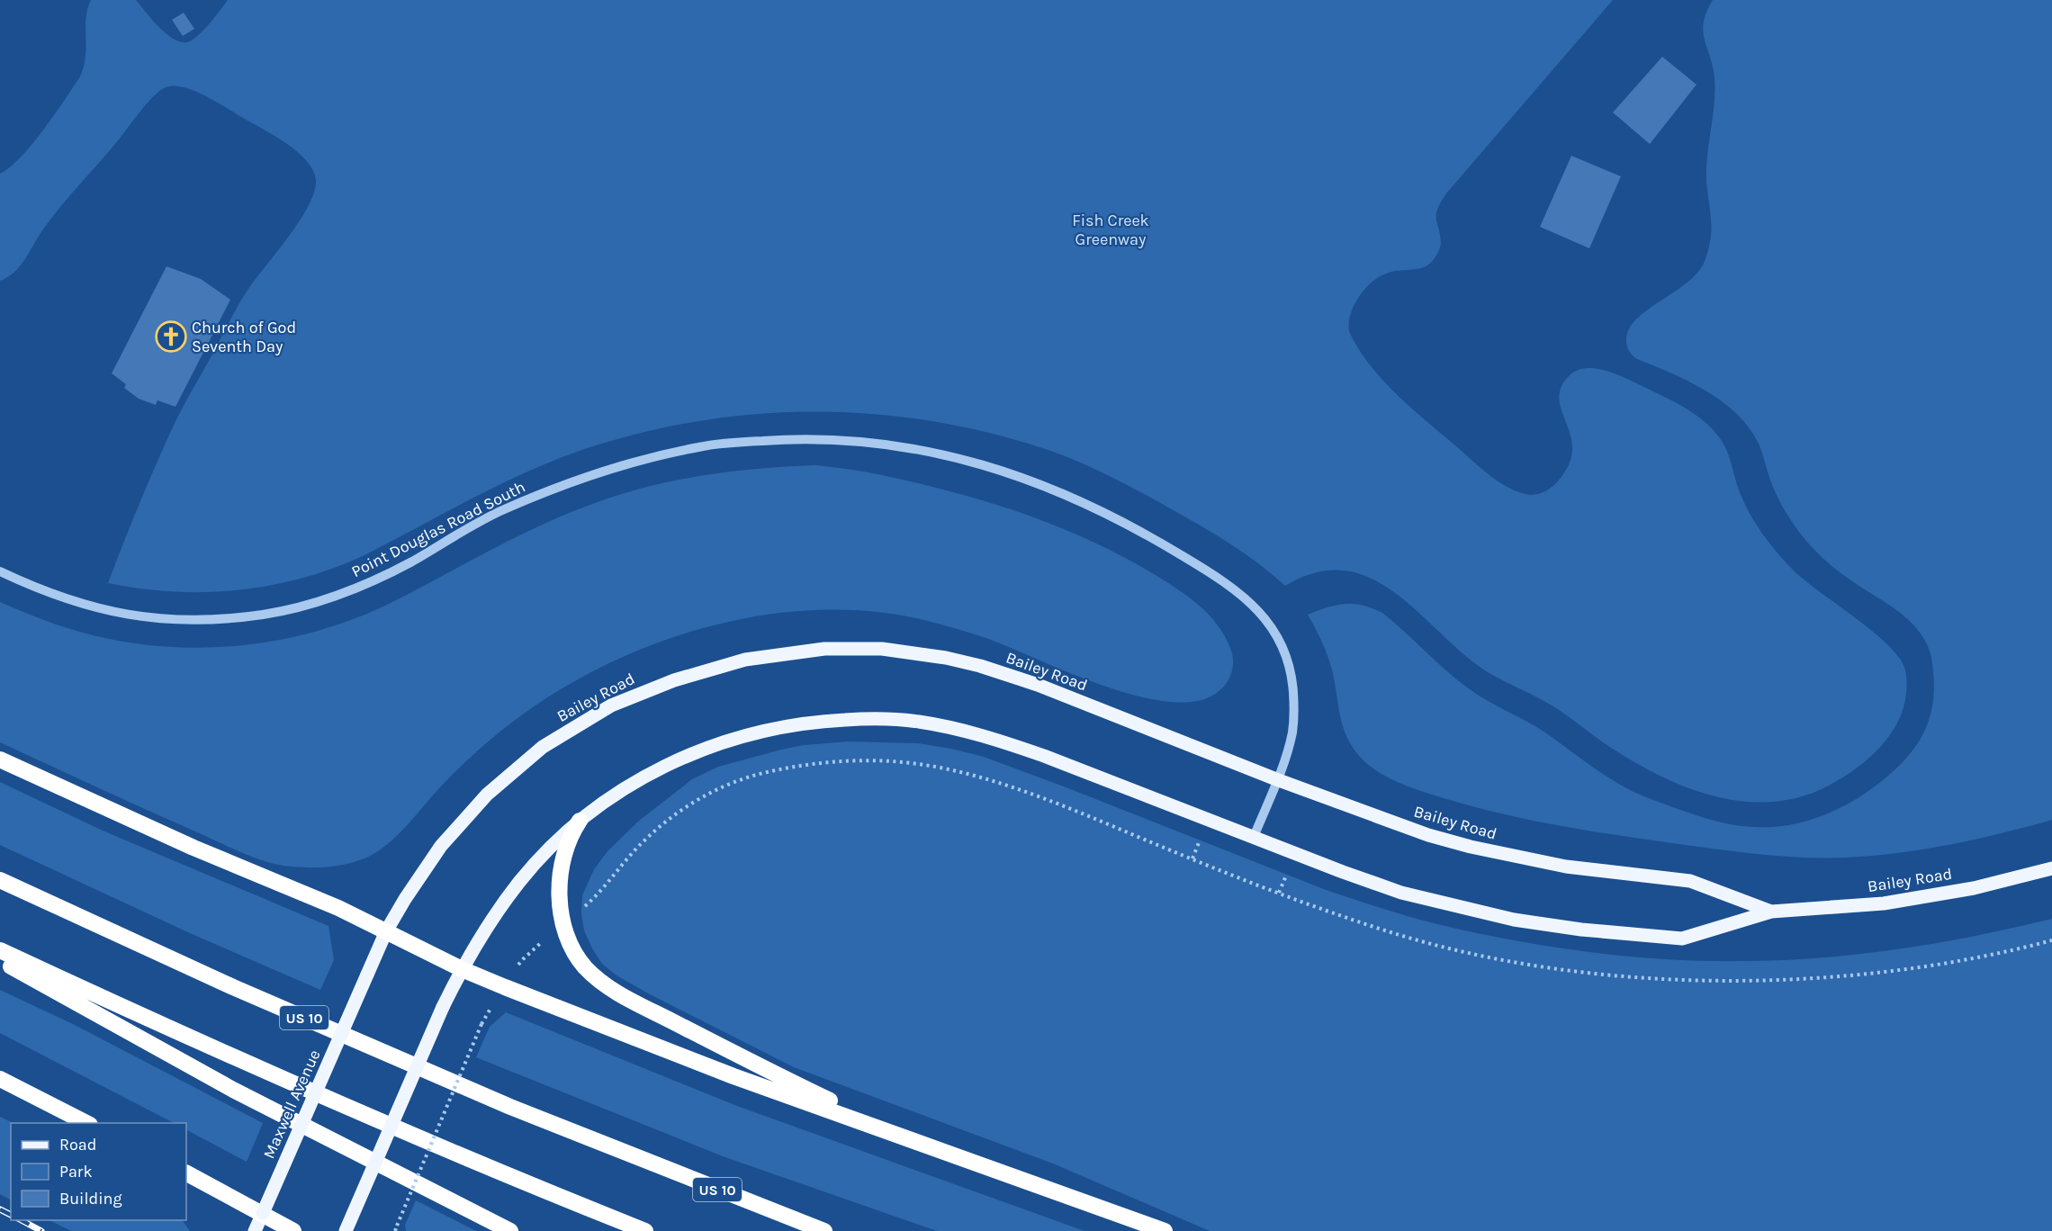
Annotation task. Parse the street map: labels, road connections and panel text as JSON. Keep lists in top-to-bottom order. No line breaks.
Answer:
{"streets":{"highway":["US 10"],"main road":["Bailey Road","Maxwell Avenue"],"street":["Point Douglas Road South"]},"crossings":[["Point Douglas Road South","Bailey Road"],["Bailey Road","Maxwell Avenue"]],"parks":["Fish Creek Greenway"],"places":{"church":["Church of God Seventh Day"]},"legend":["Road","Park","Building"]}
